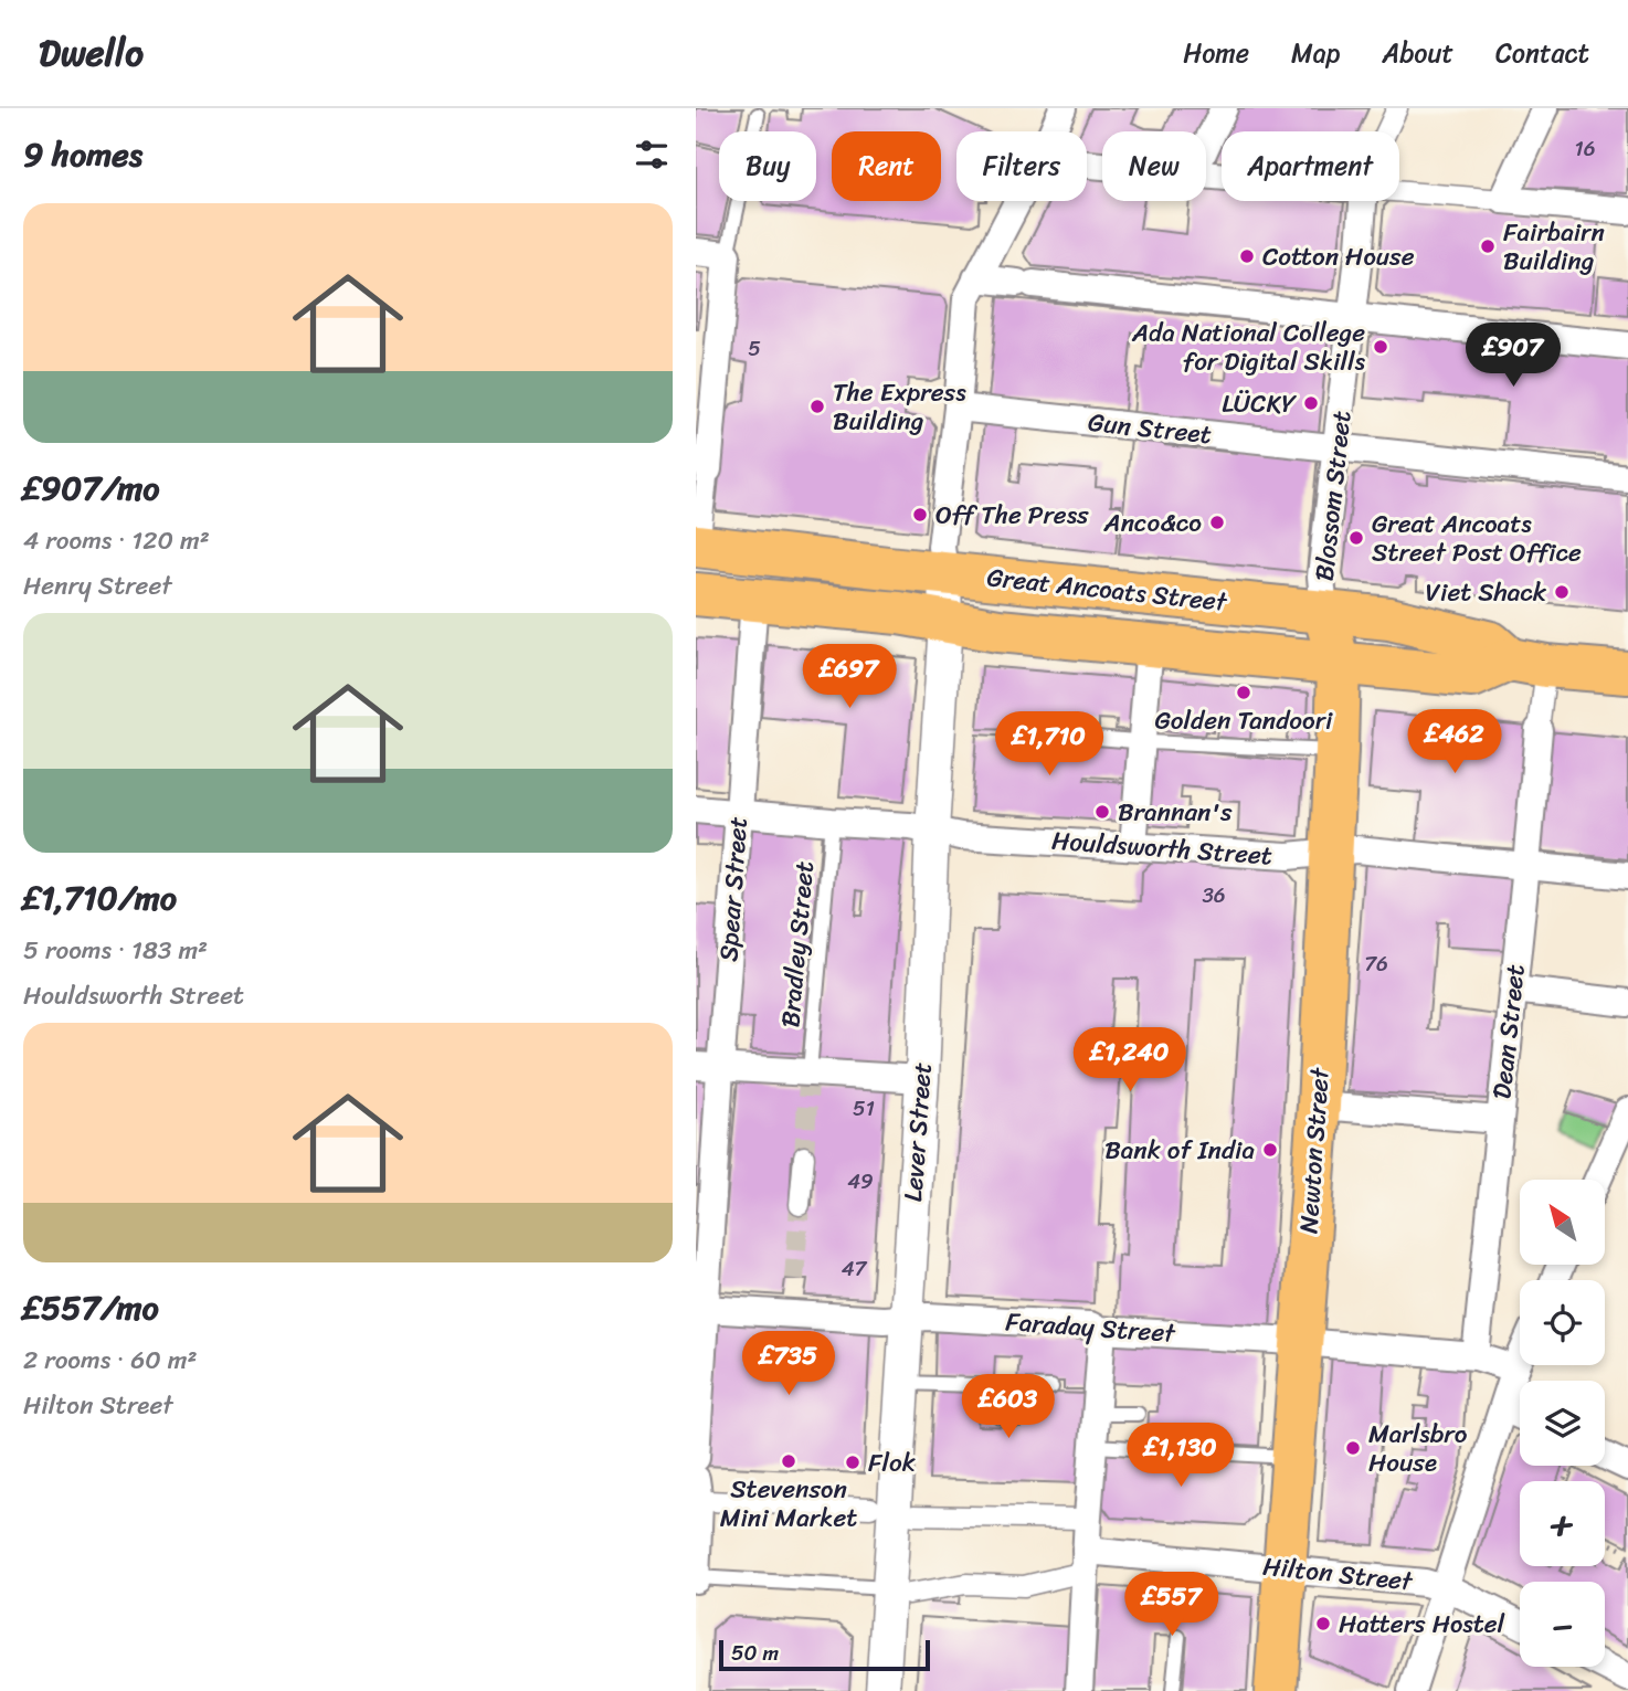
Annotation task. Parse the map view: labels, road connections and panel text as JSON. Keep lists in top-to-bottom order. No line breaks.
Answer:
{"streets":{"main road":["Great Ancoats Street","Newton Street"],"street":["Gun Street","Blossom Street","Houldsworth Street","Spear Street","Dean Street","Lever Street","Faraday Street","Hilton Street"],"lane":["Bradley Street"]},"crossings":[["Gun Street","Blossom Street"],["Blossom Street","Great Ancoats Street"],["Blossom Street","Newton Street"],["Great Ancoats Street","Spear Street"],["Great Ancoats Street","Dean Street"],["Great Ancoats Street","Lever Street"],["Great Ancoats Street","Newton Street"],["Houldsworth Street","Spear Street"],["Houldsworth Street","Bradley Street"],["Houldsworth Street","Dean Street"],["Houldsworth Street","Lever Street"],["Houldsworth Street","Newton Street"],["Spear Street","Faraday Street"],["Dean Street","Faraday Street"],["Lever Street","Faraday Street"],["Newton Street","Faraday Street"],["Newton Street","Hilton Street"]],"places":["Fairbairn Building","Cotton House","Ada National College for Digital Skills","LÜCKY","The Express Building","Off The Press","Anco&co","Great Ancoats Street Post Office","Viet Shack","Golden Tandoori","Brannan's","Bank of India","Marlsbro House","Stevenson Mini Market","Flok","Hatters Hostel"],"house_numbers":["16","5","36","76","51","49","47"],"scale_bar":"50 m","north":"top left","page":{"header":"Dwello","nav":["Home","Map","About","Contact"],"heading":"9 homes","chip":["Buy","Rent","Filters","New","Apartment"],"list":[{"name":"£907/mo","note":"4 rooms · 120 m² · Henry Street"},{"name":"£1,710/mo","note":"5 rooms · 183 m² · Houldsworth Street"},{"name":"£557/mo","note":"2 rooms · 60 m² · Hilton Street"}],"price":["£907","£697","£462","£1,710","£1,240","£735","£603","£1,130","£557"],"map_buttons":["+","−"],"scale":"50 m"}}
